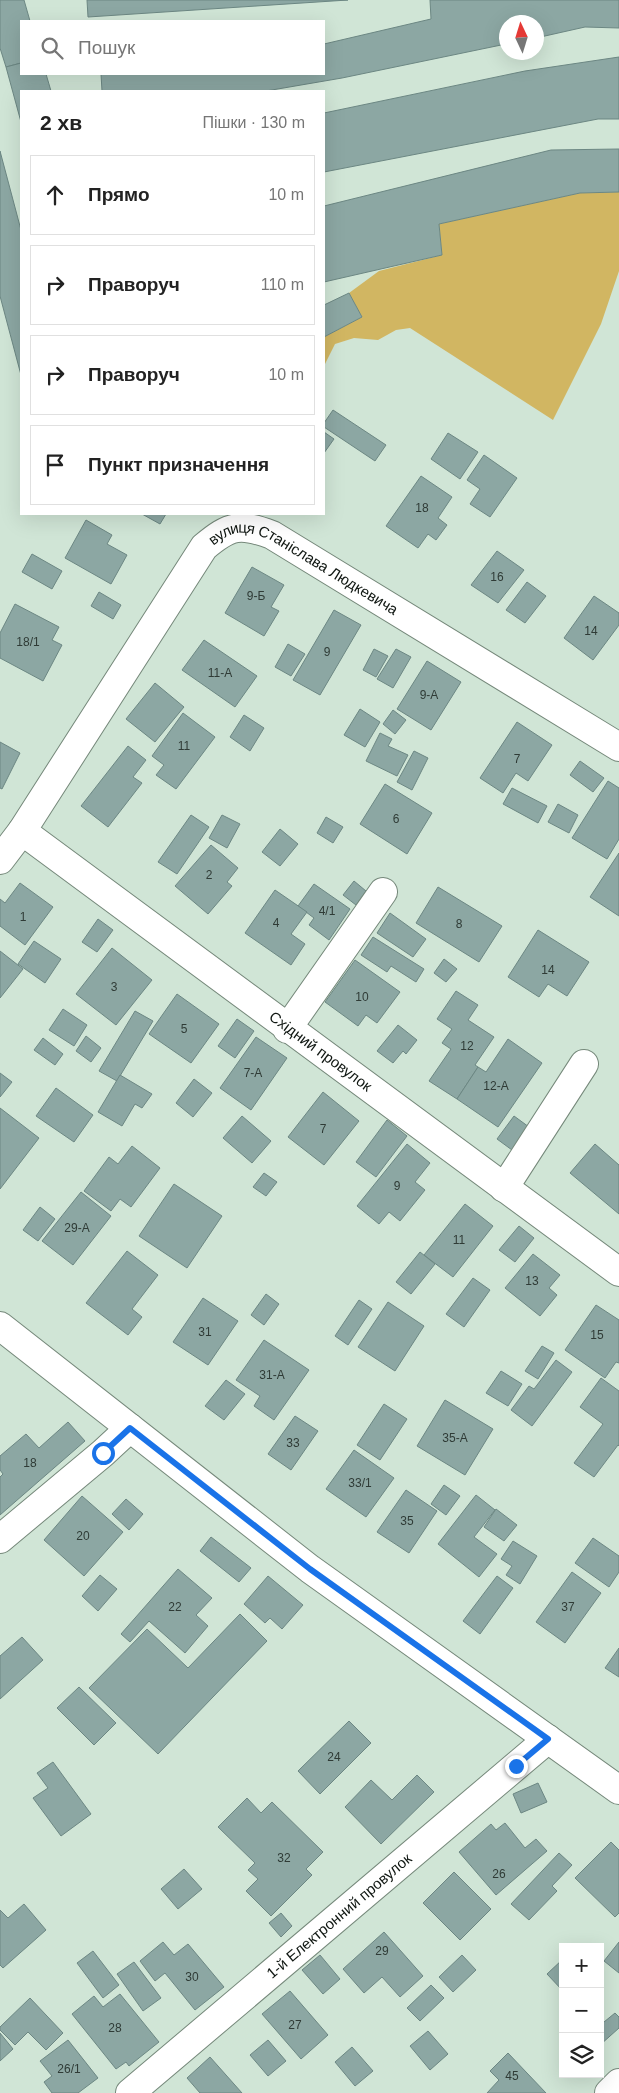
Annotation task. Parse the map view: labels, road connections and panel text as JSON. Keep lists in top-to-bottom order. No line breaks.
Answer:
{"streets":{"street":["вулиця Станіслава Людкевича","Східний провулок","1-й Електронний провулок"]},"crossings":[["вулиця Станіслава Людкевича","Східний провулок"]],"house_numbers":["18","16","9-Б","14","18/1","9","11-А","9-А","11","7","6","2","4/1","1","4","8","14","3","10","5","12","7-А","12-А","7","9","29-А","11","13","31","15","31-А","35-А","33","18","33/1","35","20","22","37","24","32","26","29","30","27","28","26/1","45"],"north":"top","page":{"search":"Пошук","heading":["2 хв","Пішки · 130 m"],"list":[["Прямо","10 m"],["Праворуч","110 m"],["Праворуч","10 m"],"Пункт призначення"],"map_buttons":["+","−"]}}
